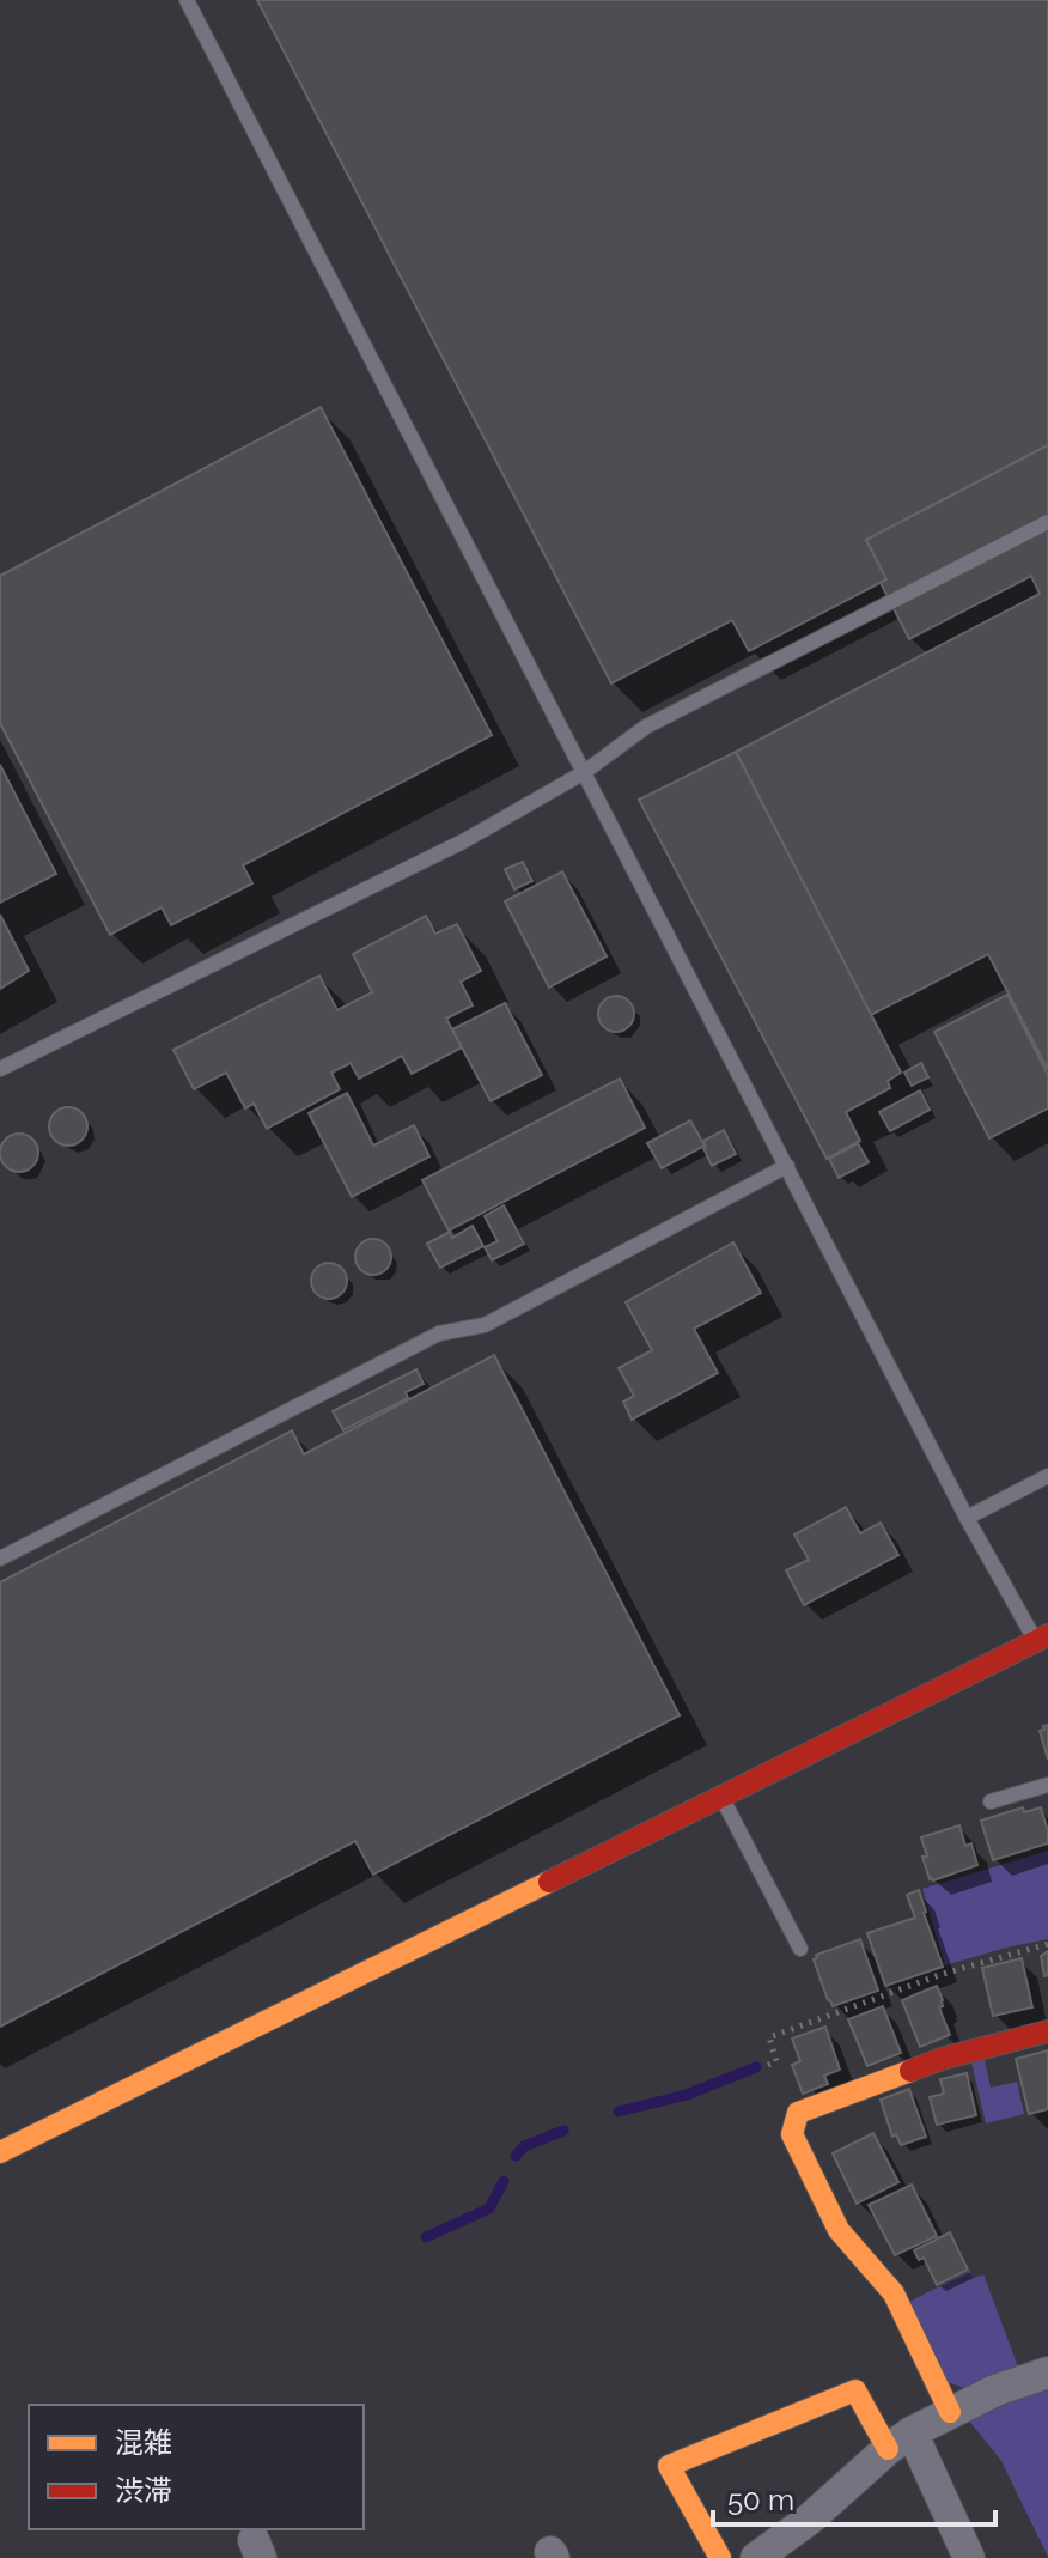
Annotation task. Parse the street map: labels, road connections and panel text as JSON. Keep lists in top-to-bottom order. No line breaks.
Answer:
{"legend":["混雑","渋滞"],"scale_bar":"50 m"}
